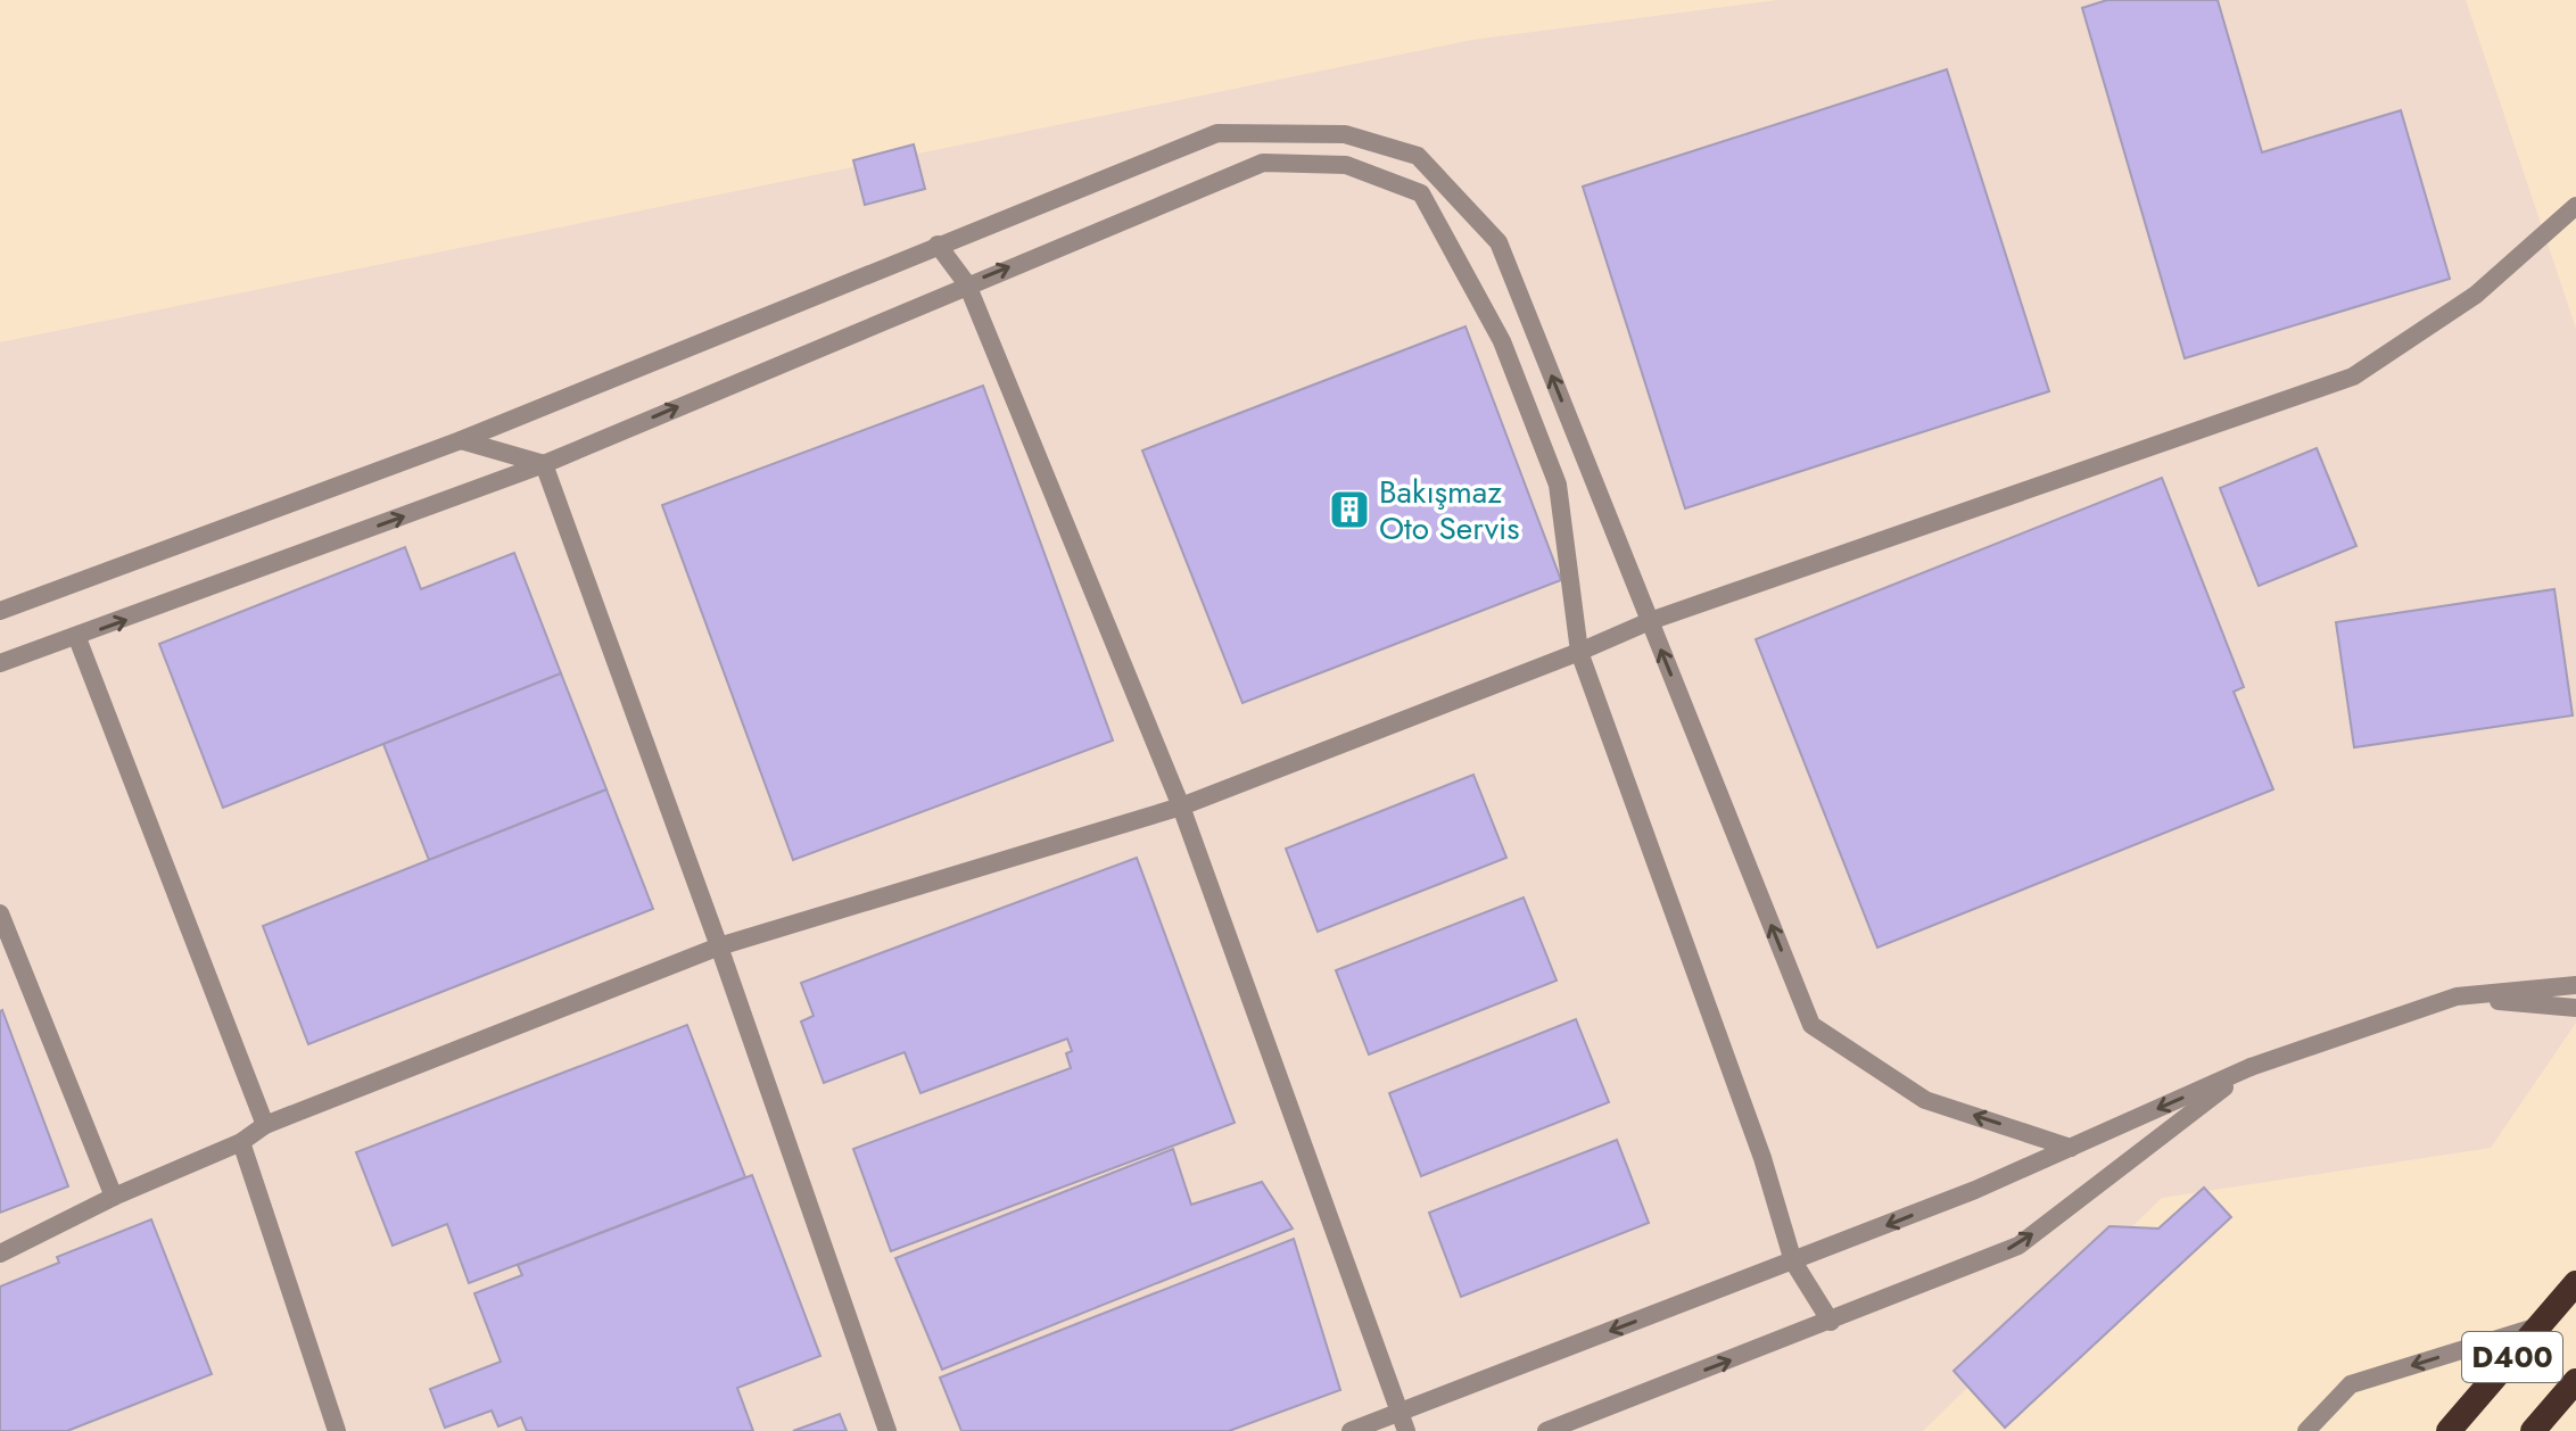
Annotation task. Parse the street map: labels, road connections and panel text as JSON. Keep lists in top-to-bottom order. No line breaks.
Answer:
{"streets":{"highway":["D400"]},"places":{"building":["Bakışmaz Oto Servis"]}}
